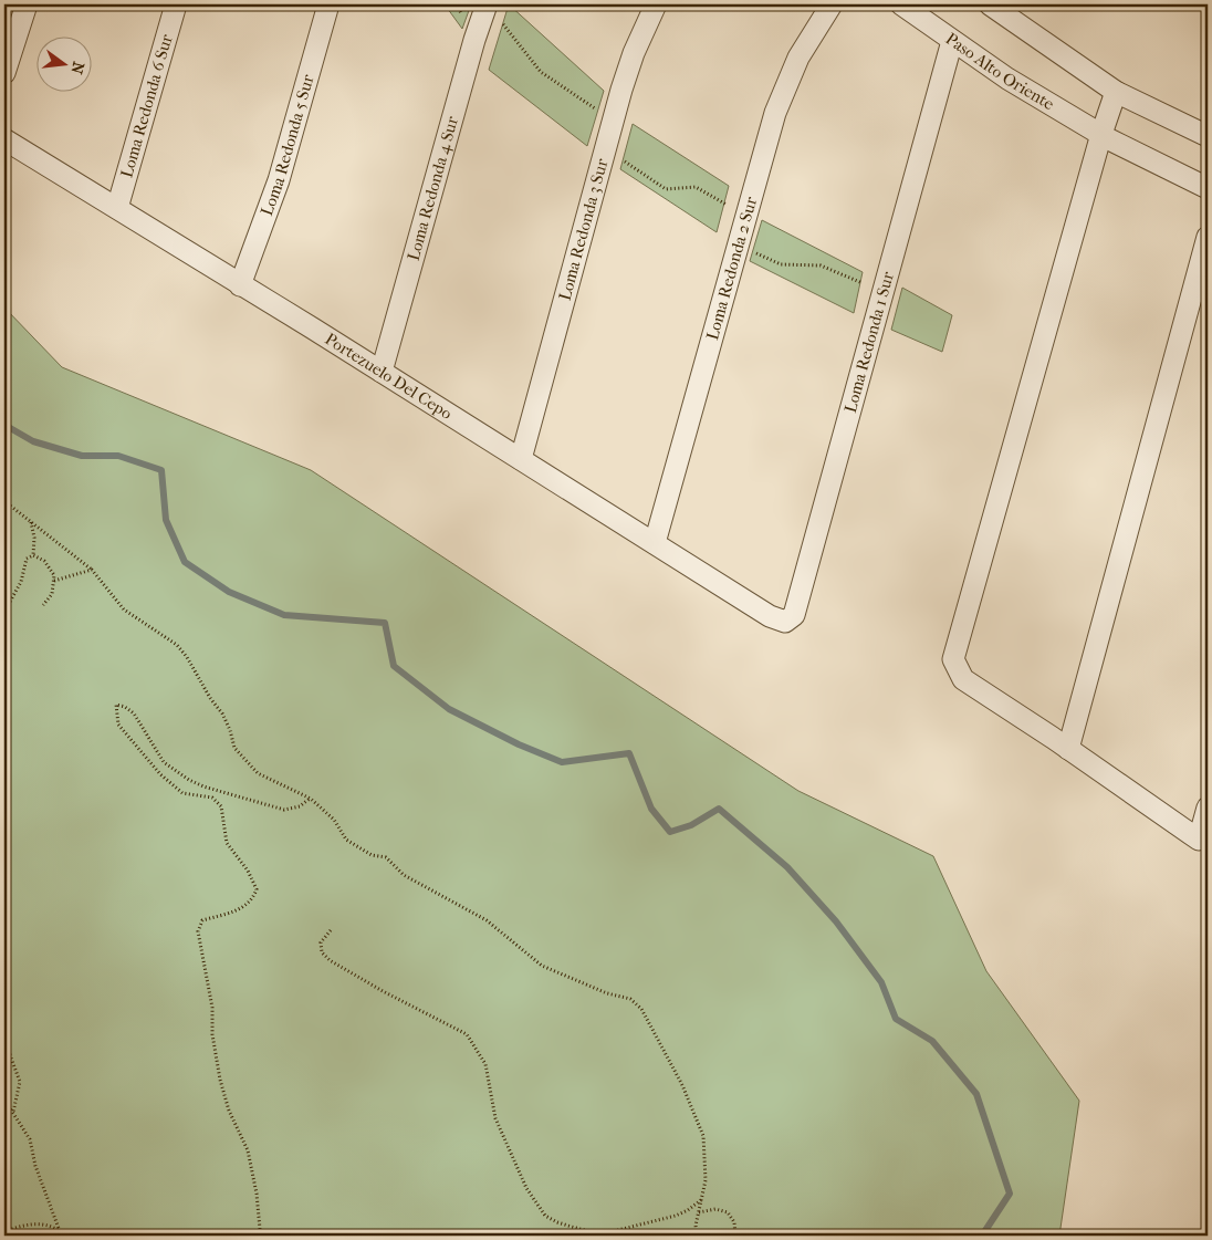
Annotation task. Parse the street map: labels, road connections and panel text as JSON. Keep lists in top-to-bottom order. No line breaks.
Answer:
{"streets":{"street":["Paso Alto Oriente","Loma Redonda 6 Sur","Loma Redonda 5 Sur","Loma Redonda 4 Sur","Loma Redonda 3 Sur","Loma Redonda 2 Sur","Loma Redonda 1 Sur","Portezuelo Del Cepo"]},"crossings":[["Paso Alto Oriente","Loma Redonda 1 Sur"],["Loma Redonda 6 Sur","Portezuelo Del Cepo"],["Loma Redonda 5 Sur","Portezuelo Del Cepo"],["Loma Redonda 4 Sur","Portezuelo Del Cepo"],["Loma Redonda 3 Sur","Portezuelo Del Cepo"],["Loma Redonda 2 Sur","Portezuelo Del Cepo"],["Loma Redonda 1 Sur","Portezuelo Del Cepo"]],"north":"right"}
